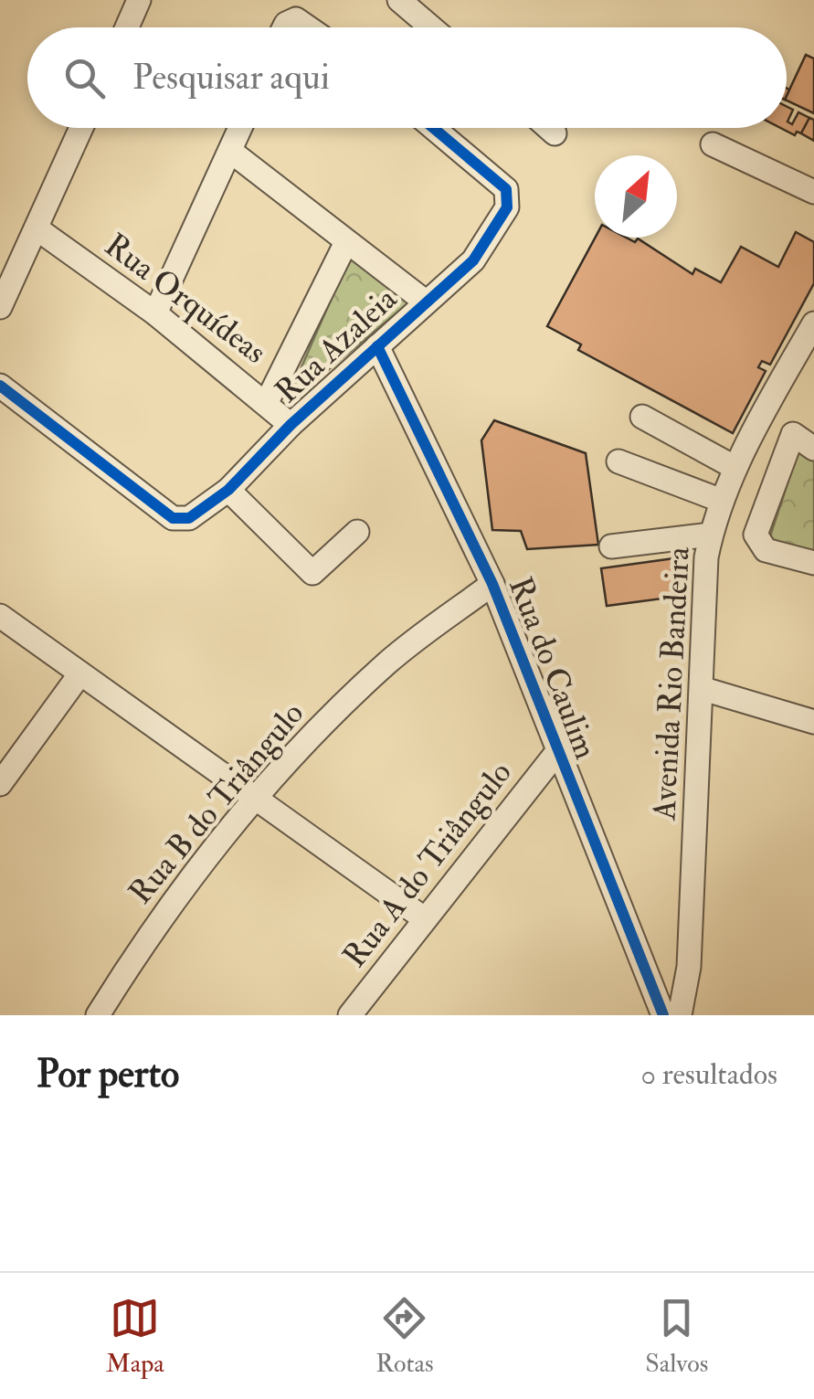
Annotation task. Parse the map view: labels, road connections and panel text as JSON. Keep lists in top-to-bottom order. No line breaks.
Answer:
{"streets":{"street":["Rua Orquídeas","Rua Azaleia","Rua do Caulim","Avenida Rio Bandeira","Rua B do Triângulo","Rua A do Triângulo"]},"crossings":[["Rua Orquídeas","Rua Azaleia"],["Rua Azaleia","Rua do Caulim"],["Rua do Caulim","Rua B do Triângulo"],["Rua do Caulim","Rua A do Triângulo"]],"north":"top right","page":{"search":"Pesquisar aqui","heading":["Por perto","0 resultados"],"nav":["Mapa","Rotas","Salvos"]}}
